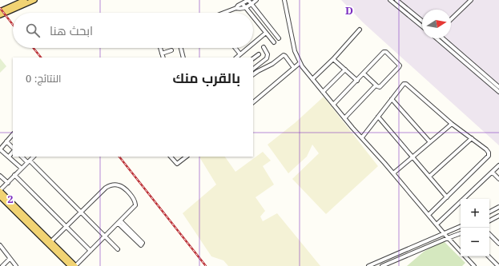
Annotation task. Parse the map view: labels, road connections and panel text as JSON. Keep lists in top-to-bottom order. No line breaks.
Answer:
{"north":"right","page":{"search":"ابحث هنا","heading":["بالقرب منك","النتائج: 0"],"map_buttons":["+","−"]},"grid":{"columns":["D"],"rows":["2"]}}
